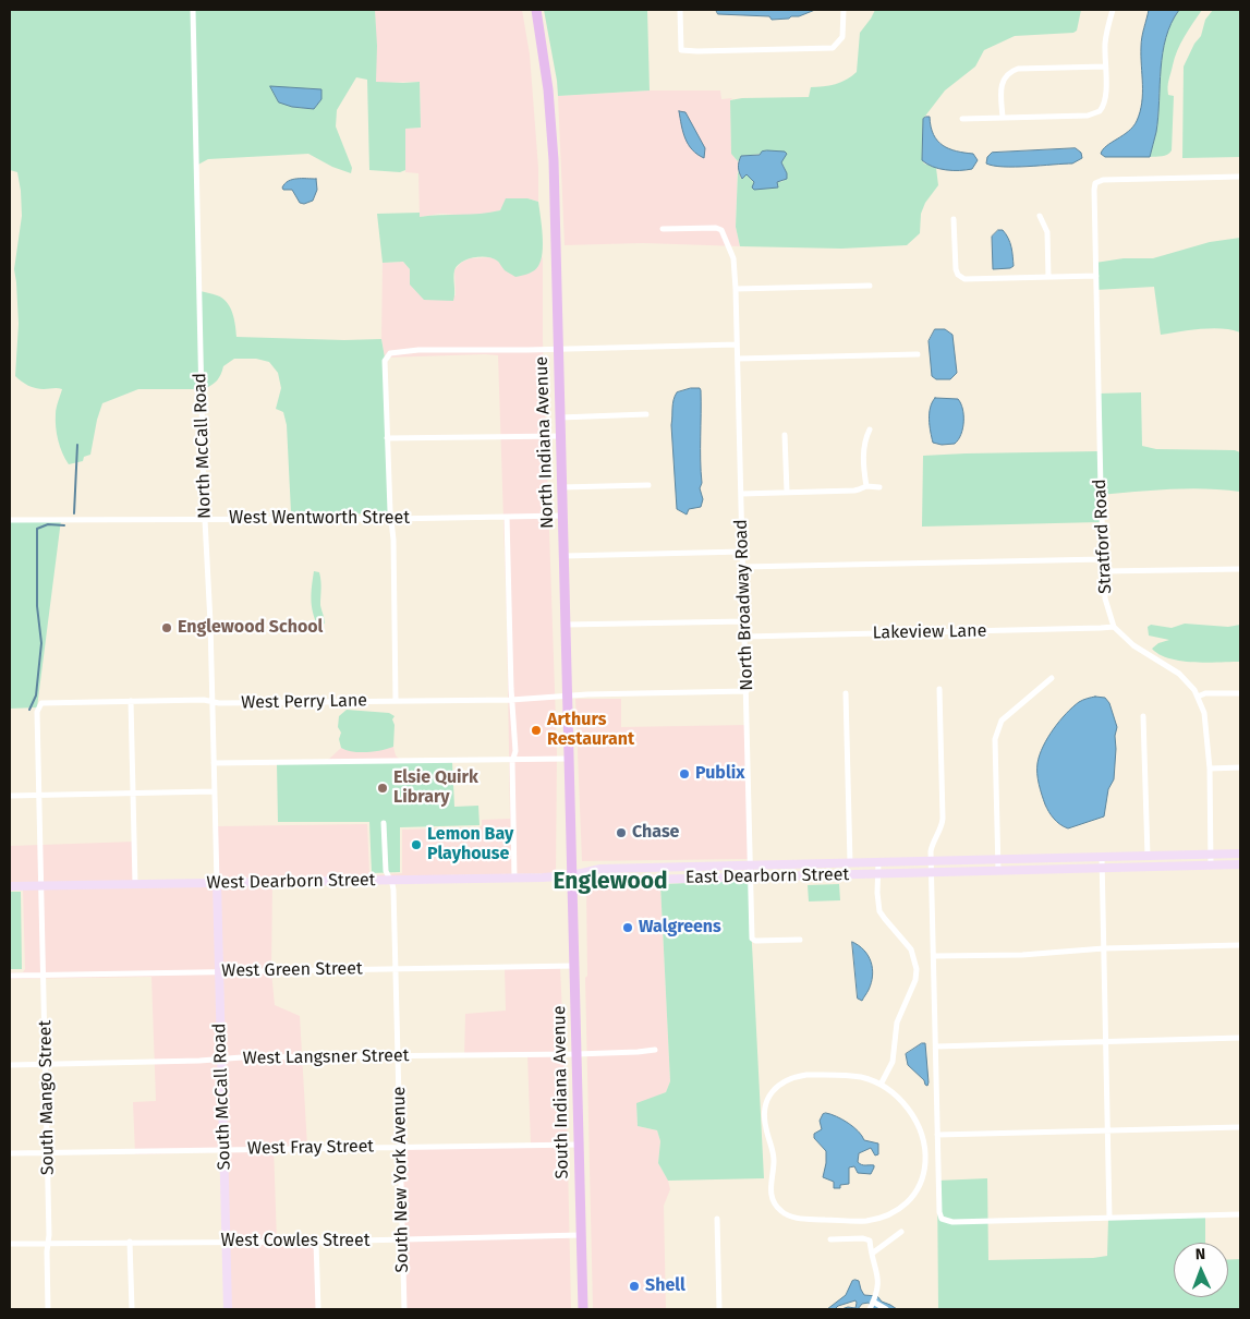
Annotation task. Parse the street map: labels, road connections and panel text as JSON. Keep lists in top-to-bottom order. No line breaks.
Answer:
{"streets":{"main road":["North Indiana Avenue","East Dearborn Street","West Dearborn Street","South Indiana Avenue","South McCall Road"],"street":["North McCall Road","West Wentworth Street","Stratford Road","North Broadway Road","Lakeview Lane","West Perry Lane","West Green Street","West Langsner Street","South Mango Street","West Fray Street","South New York Avenue","West Cowles Street"]},"crossings":[["North Indiana Avenue","West Wentworth Street"],["North Indiana Avenue","West Perry Lane"],["North Indiana Avenue","East Dearborn Street"],["North Indiana Avenue","West Dearborn Street"],["North Indiana Avenue","South Indiana Avenue"],["North McCall Road","West Wentworth Street"],["North McCall Road","West Perry Lane"],["North McCall Road","West Dearborn Street"],["North McCall Road","South McCall Road"],["Stratford Road","Lakeview Lane"],["North Broadway Road","Lakeview Lane"],["North Broadway Road","West Perry Lane"],["North Broadway Road","East Dearborn Street"],["West Perry Lane","South Mango Street"],["East Dearborn Street","West Dearborn Street"],["East Dearborn Street","South Indiana Avenue"],["West Dearborn Street","South Indiana Avenue"],["West Dearborn Street","South McCall Road"],["West Dearborn Street","South Mango Street"],["West Dearborn Street","South New York Avenue"],["West Green Street","South Indiana Avenue"],["West Green Street","South McCall Road"],["West Green Street","South Mango Street"],["West Green Street","South New York Avenue"],["West Langsner Street","South Indiana Avenue"],["West Langsner Street","South McCall Road"],["West Langsner Street","South Mango Street"],["West Langsner Street","South New York Avenue"],["South Indiana Avenue","West Fray Street"],["South Indiana Avenue","West Cowles Street"],["South McCall Road","West Fray Street"],["South McCall Road","West Cowles Street"],["South Mango Street","West Fray Street"],["South Mango Street","West Cowles Street"],["West Fray Street","South New York Avenue"],["South New York Avenue","West Cowles Street"]],"districts":["Englewood"],"places":["Englewood School","Arthurs Restaurant","Publix","Elsie Quirk Library","Chase","Lemon Bay Playhouse","Walgreens","Shell"],"north":"top"}
